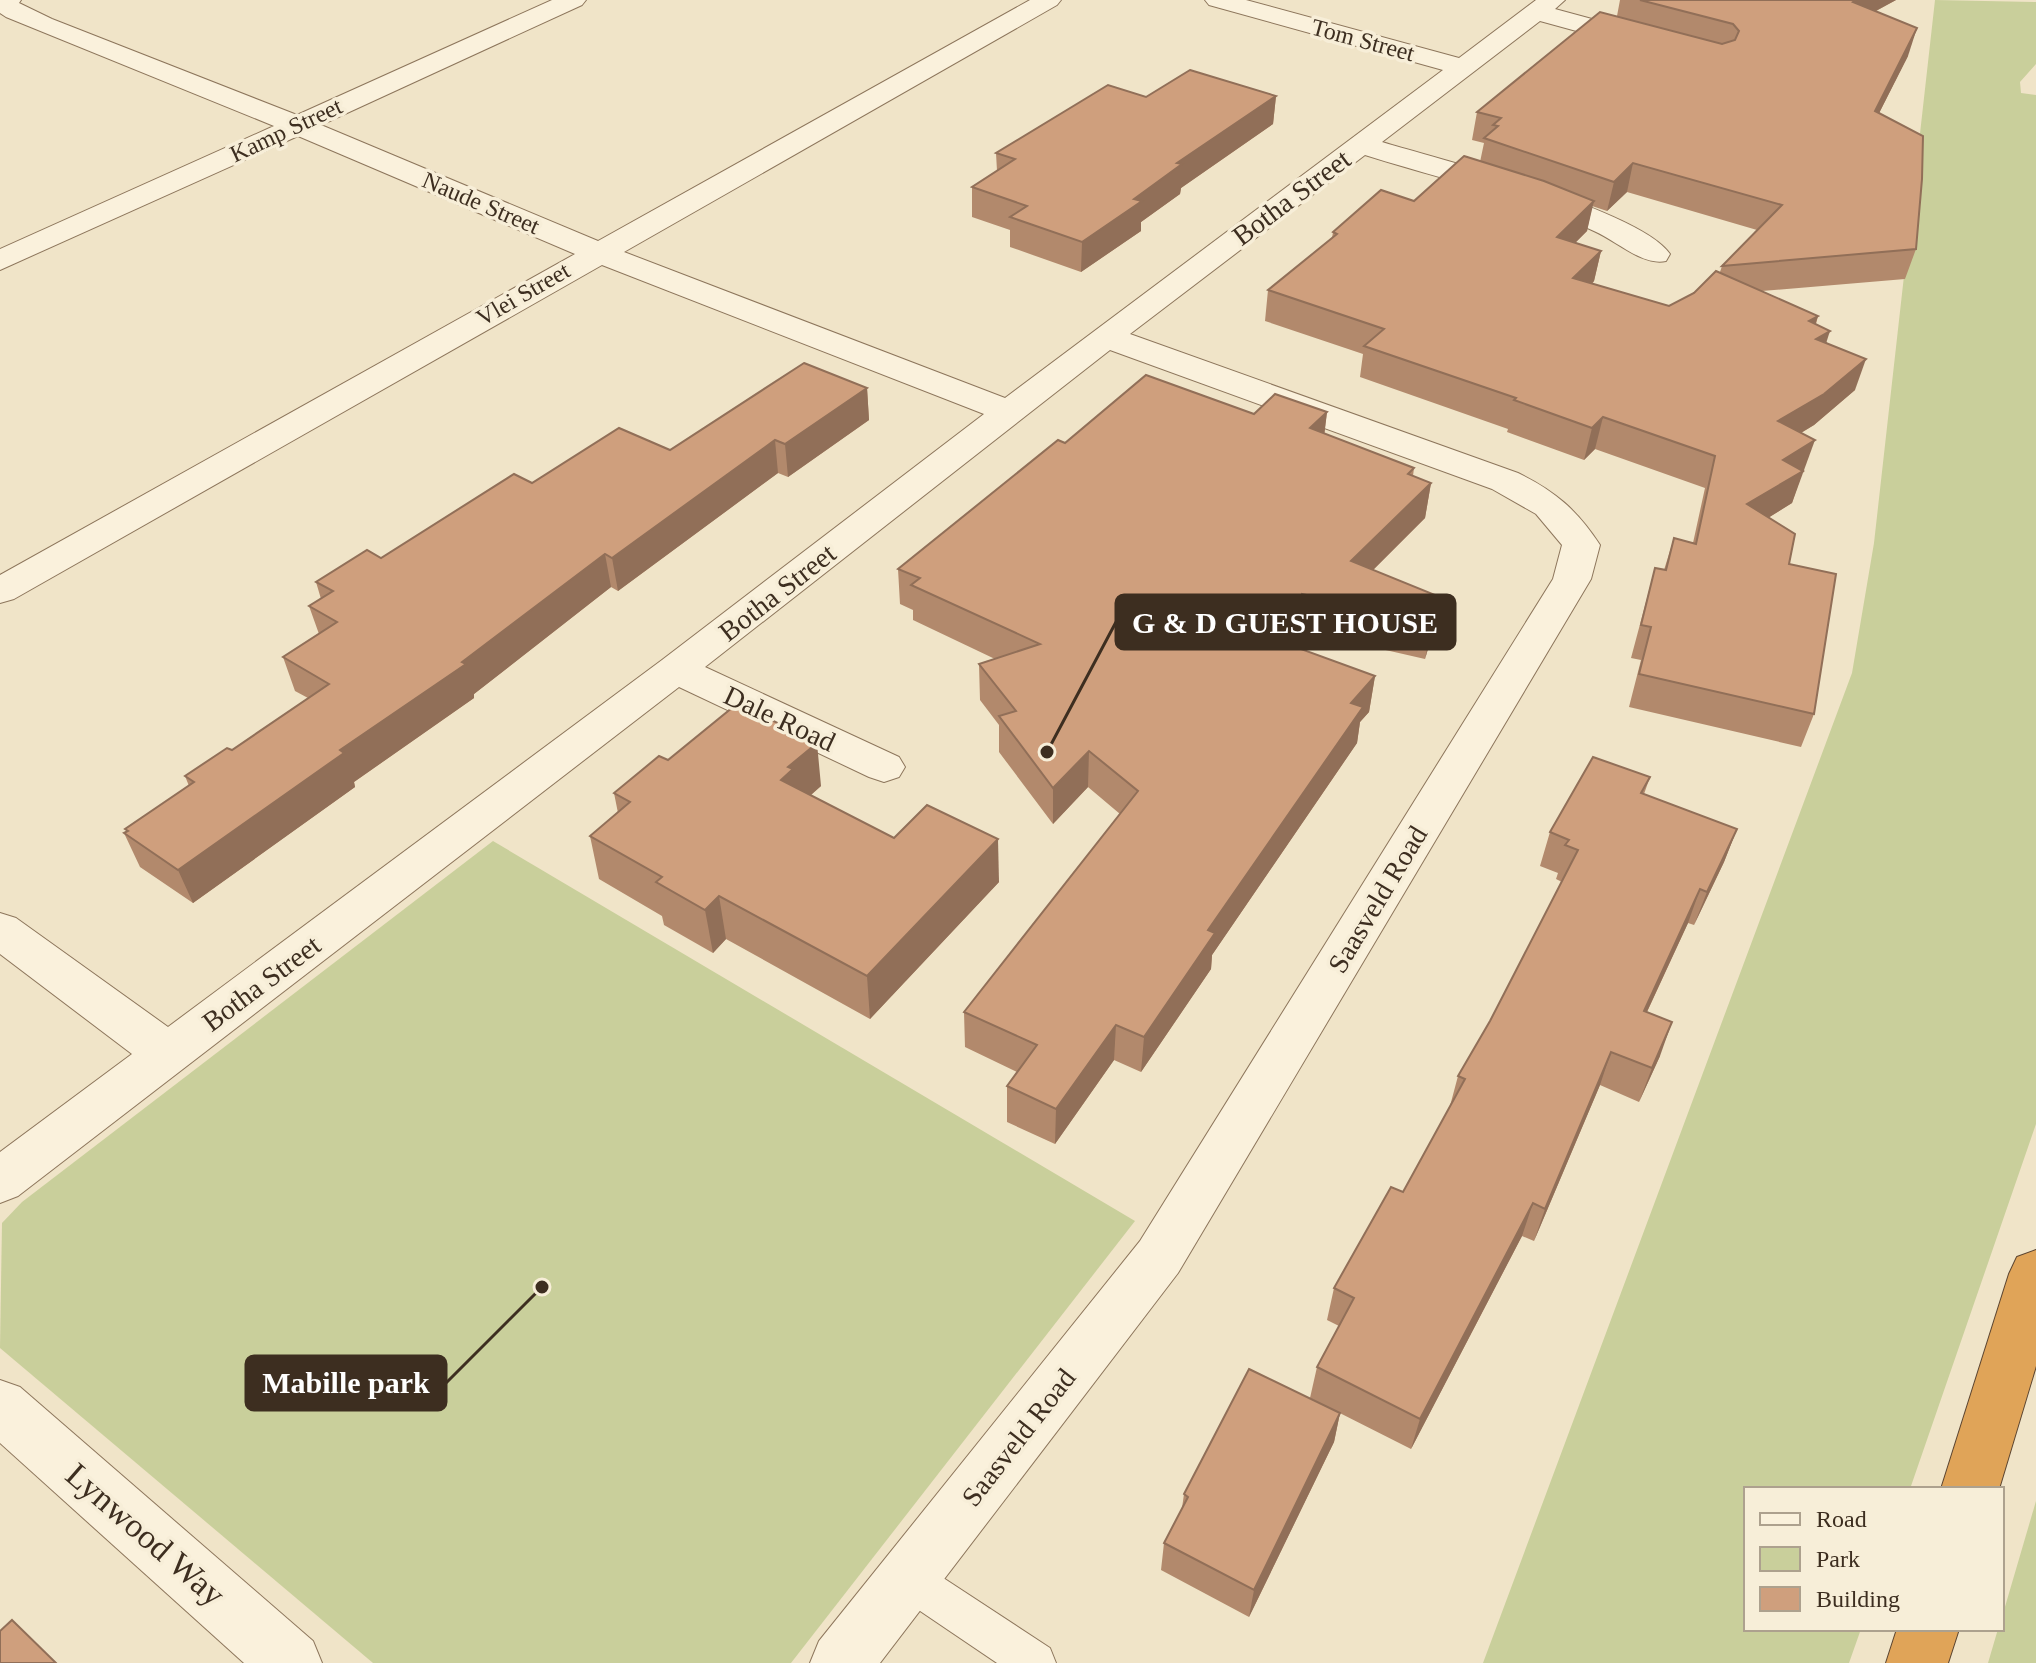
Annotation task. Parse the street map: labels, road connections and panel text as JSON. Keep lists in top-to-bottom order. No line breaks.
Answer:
{"streets":{"street":["Tom Street","Kamp Street","Botha Street","Naude Street","Vlei Street","Dale Road","Saasveld Road","Lynwood Way"]},"crossings":[["Tom Street","Botha Street"],["Kamp Street","Naude Street"],["Botha Street","Naude Street"],["Botha Street","Dale Road"],["Botha Street","Saasveld Road"],["Naude Street","Vlei Street"]],"places":["G & D GUEST HOUSE","Mabille park"],"legend":["Road","Park","Building"]}
